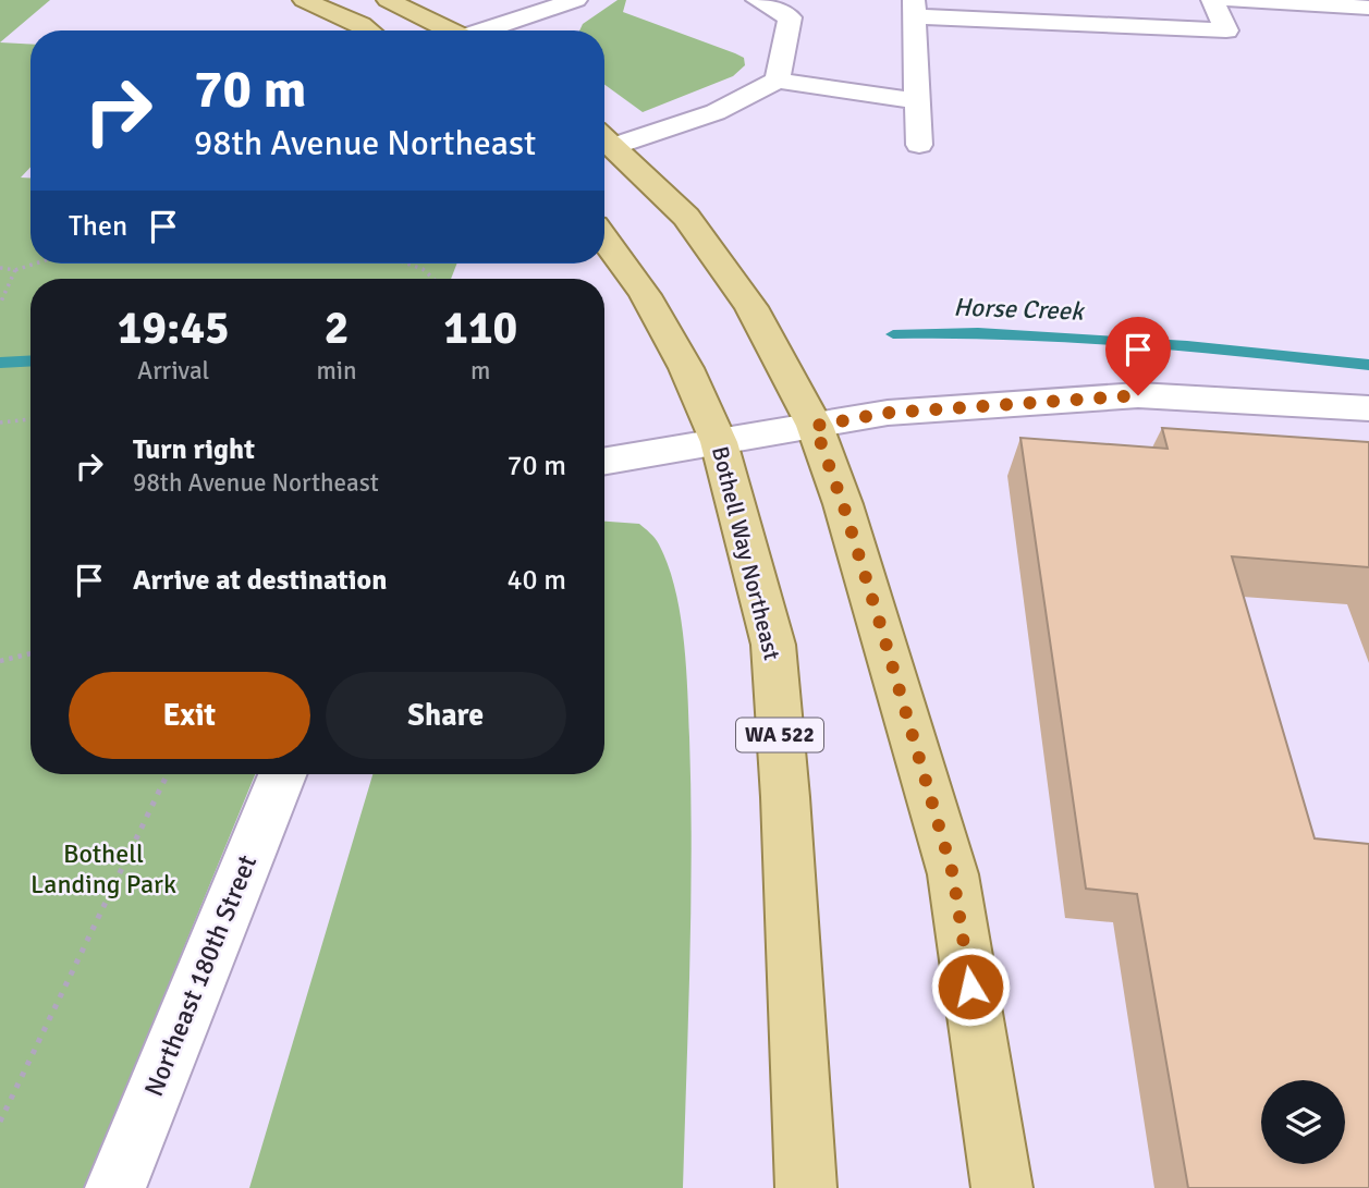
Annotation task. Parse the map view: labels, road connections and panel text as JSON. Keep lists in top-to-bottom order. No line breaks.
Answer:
{"streets":{"main road":["Bothell Way Northeast","WA 522"],"street":["Northeast 180th Street"]},"water":["Horse Creek"],"parks":["Bothell Landing Park"],"page":{"turn":["70 m","98th Avenue Northeast"],"then":"Then","eta":["19:45","Arrival","2","min","110","m"],"list":[{"name":"Turn right","note":"98th Avenue Northeast","value":"70 m"},{"name":"Arrive at destination","value":"40 m"}],"buttons":["Exit","Share"]}}
